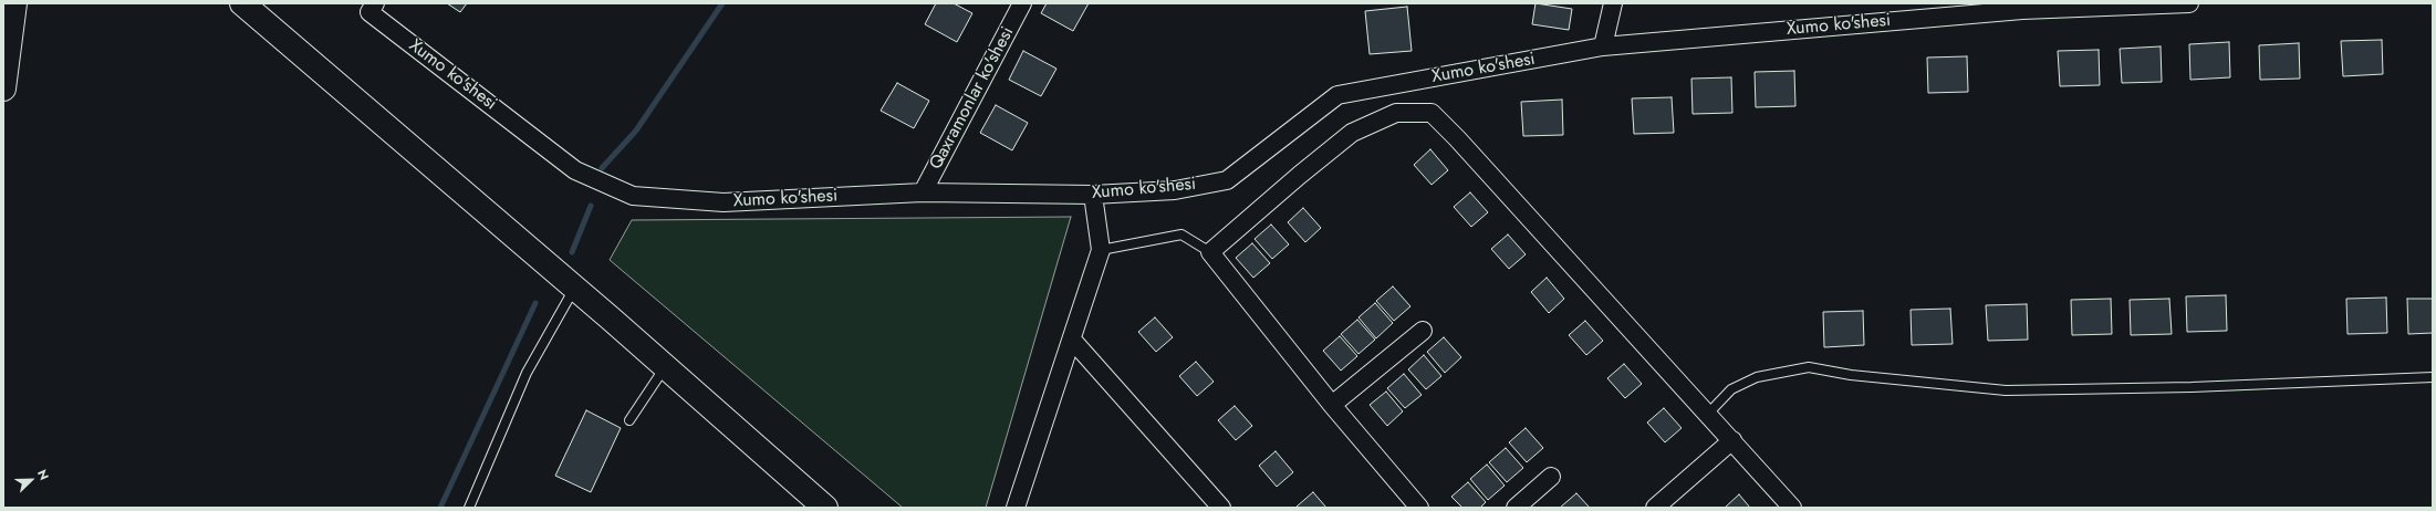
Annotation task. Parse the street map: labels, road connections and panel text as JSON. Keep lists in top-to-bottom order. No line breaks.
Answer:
{"streets":{"street":["Xumo ko'shesi","Qaxramonlar ko'shesi"]},"crossings":[["Xumo ko'shesi","Qaxramonlar ko'shesi"]],"north":"top right"}
